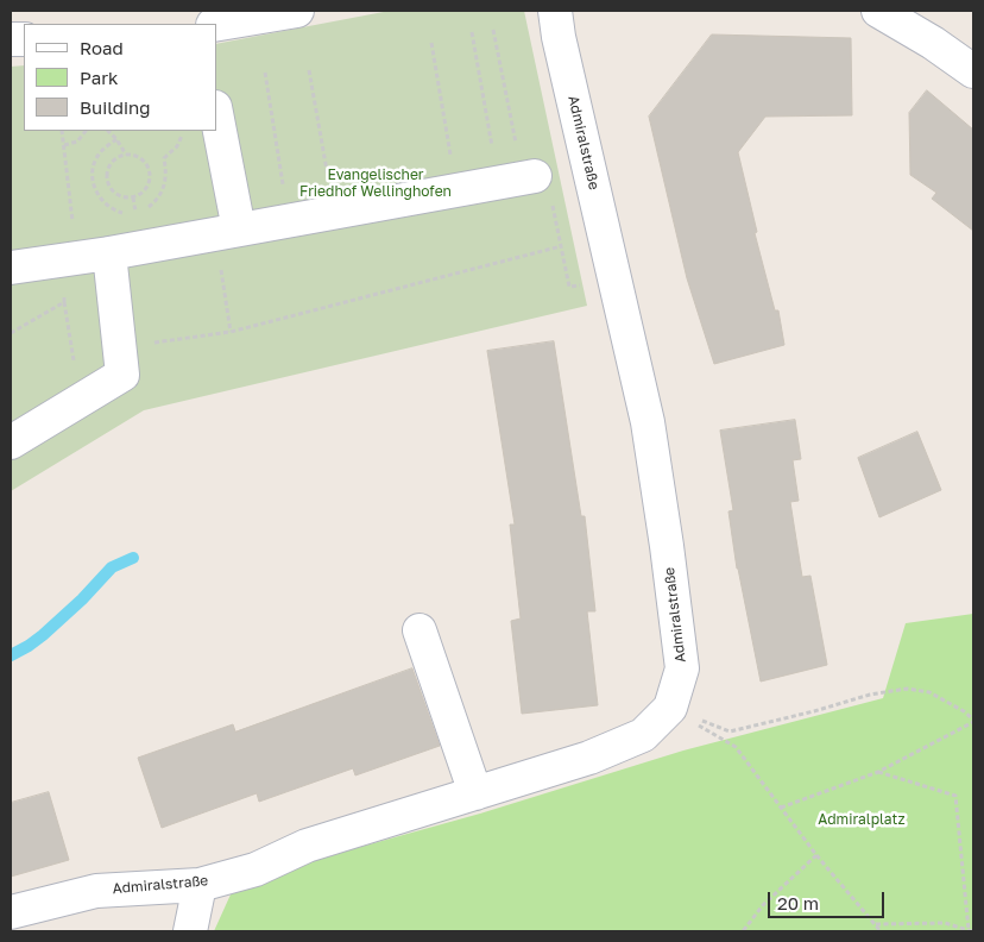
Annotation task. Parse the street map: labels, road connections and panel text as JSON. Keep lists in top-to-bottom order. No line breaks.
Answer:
{"streets":{"street":["Admiralstraße"]},"parks":["Evangelischer Friedhof Wellinghofen","Admiralplatz"],"legend":["Road","Park","Building"],"scale_bar":"20 m"}
